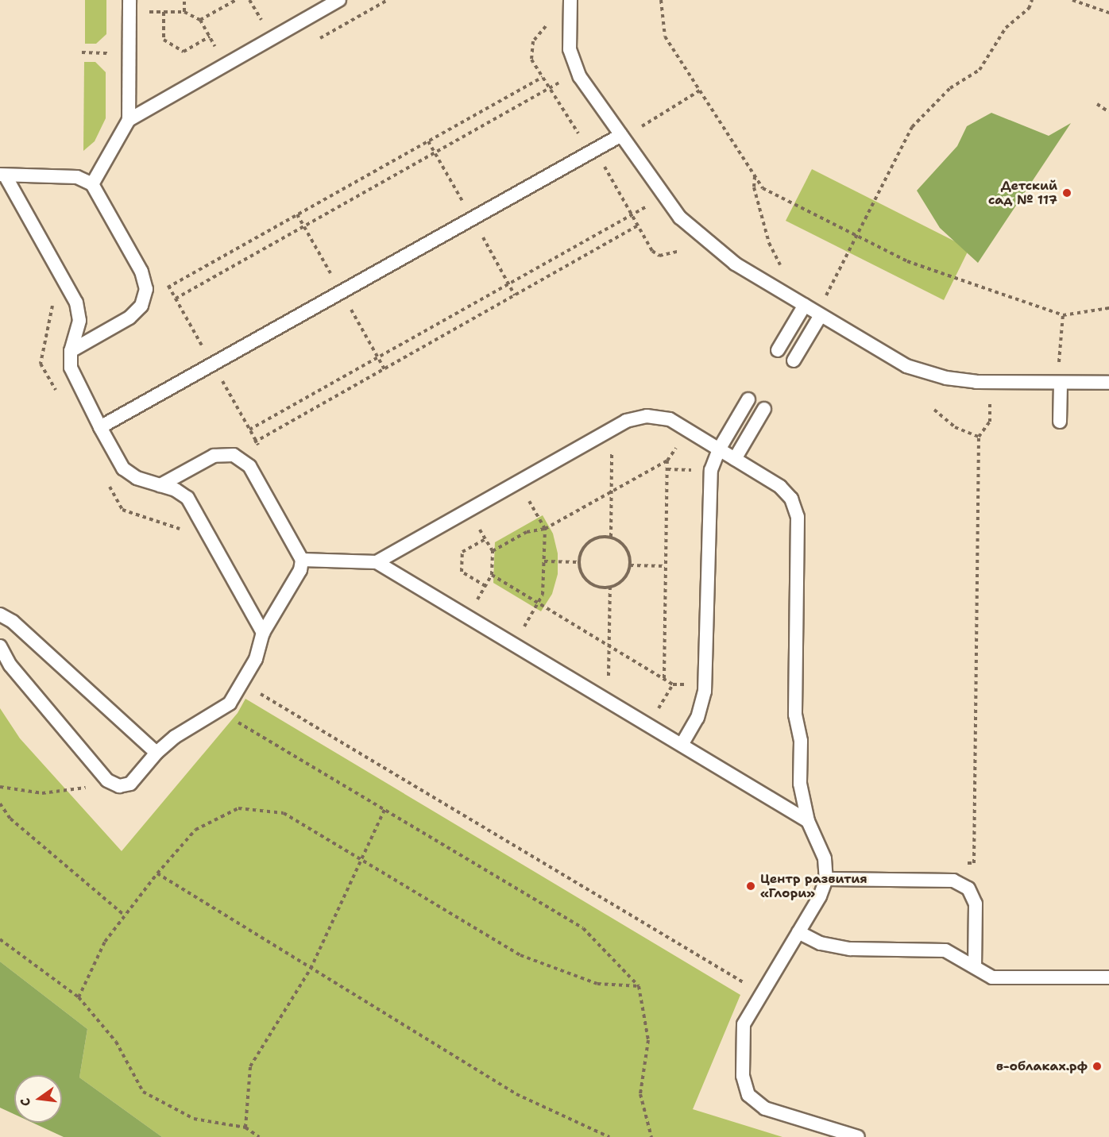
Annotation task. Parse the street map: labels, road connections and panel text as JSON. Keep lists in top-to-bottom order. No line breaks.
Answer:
{"places":["Детский сад № 117","Центр развития «Глори»","в-облаках.рф"],"north":"left"}
